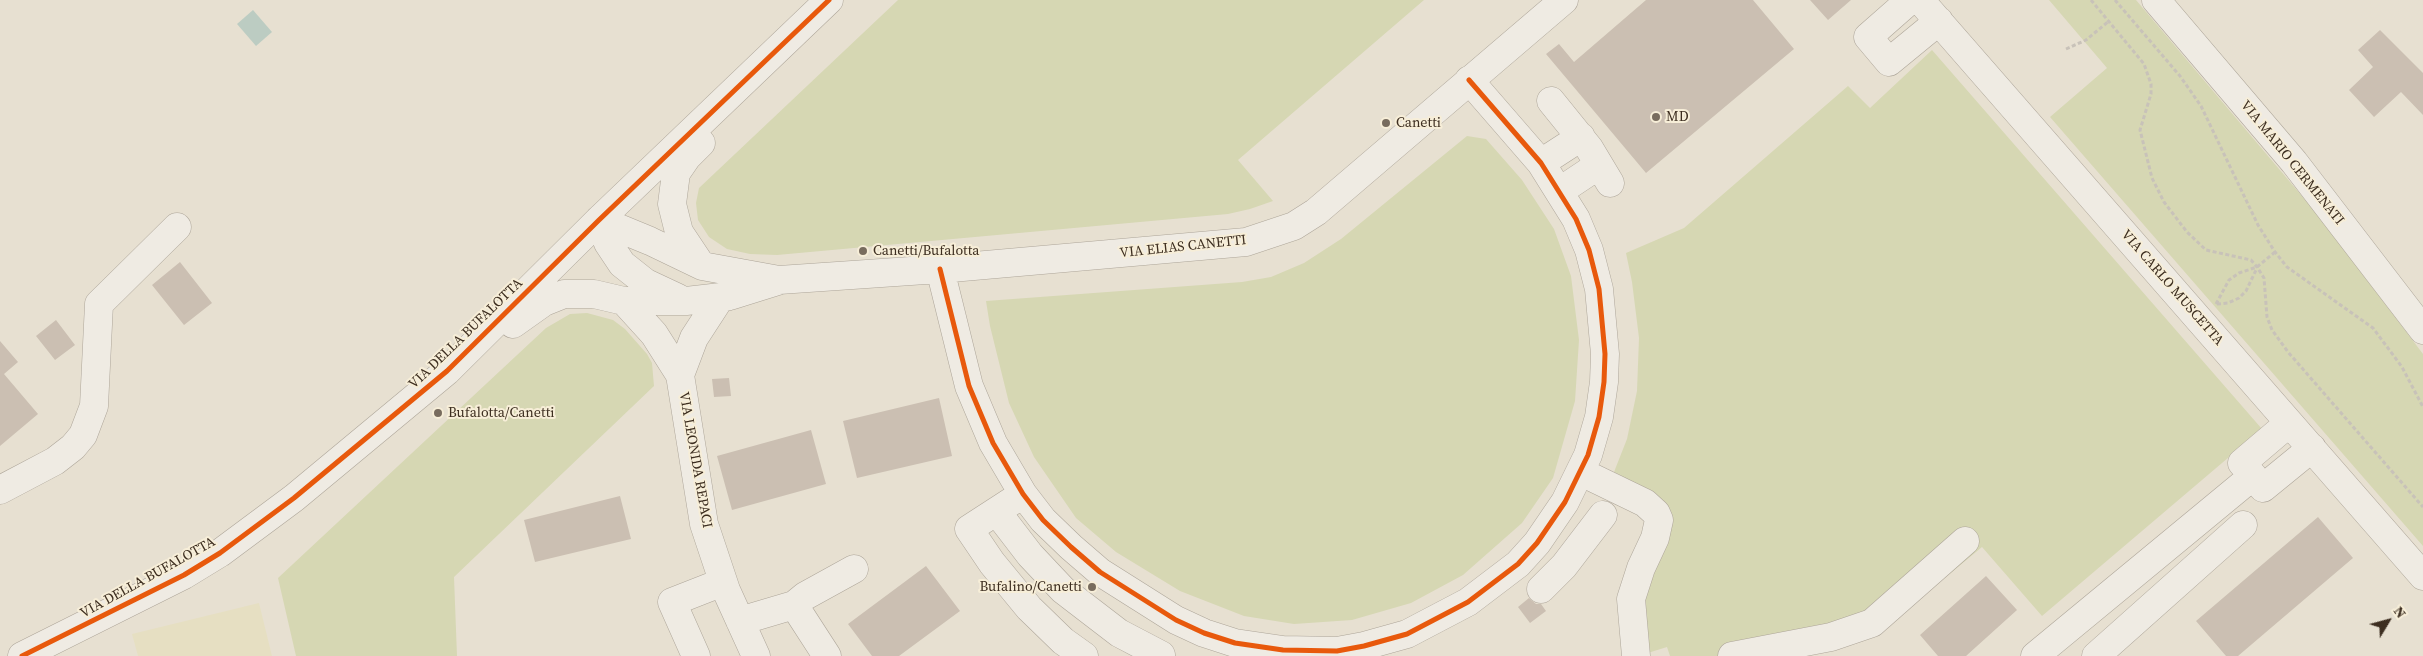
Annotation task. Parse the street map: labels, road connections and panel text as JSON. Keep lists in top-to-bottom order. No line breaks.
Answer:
{"streets":{"street":["VIA MARIO CERMENATI","VIA ELIAS CANETTI","VIA CARLO MUSCETTA","VIA DELLA BUFALOTTA","VIA LEONIDA REPACI"]},"places":["MD","Canetti","Canetti/Bufalotta","Bufalotta/Canetti","Bufalino/Canetti"],"north":"top right"}
